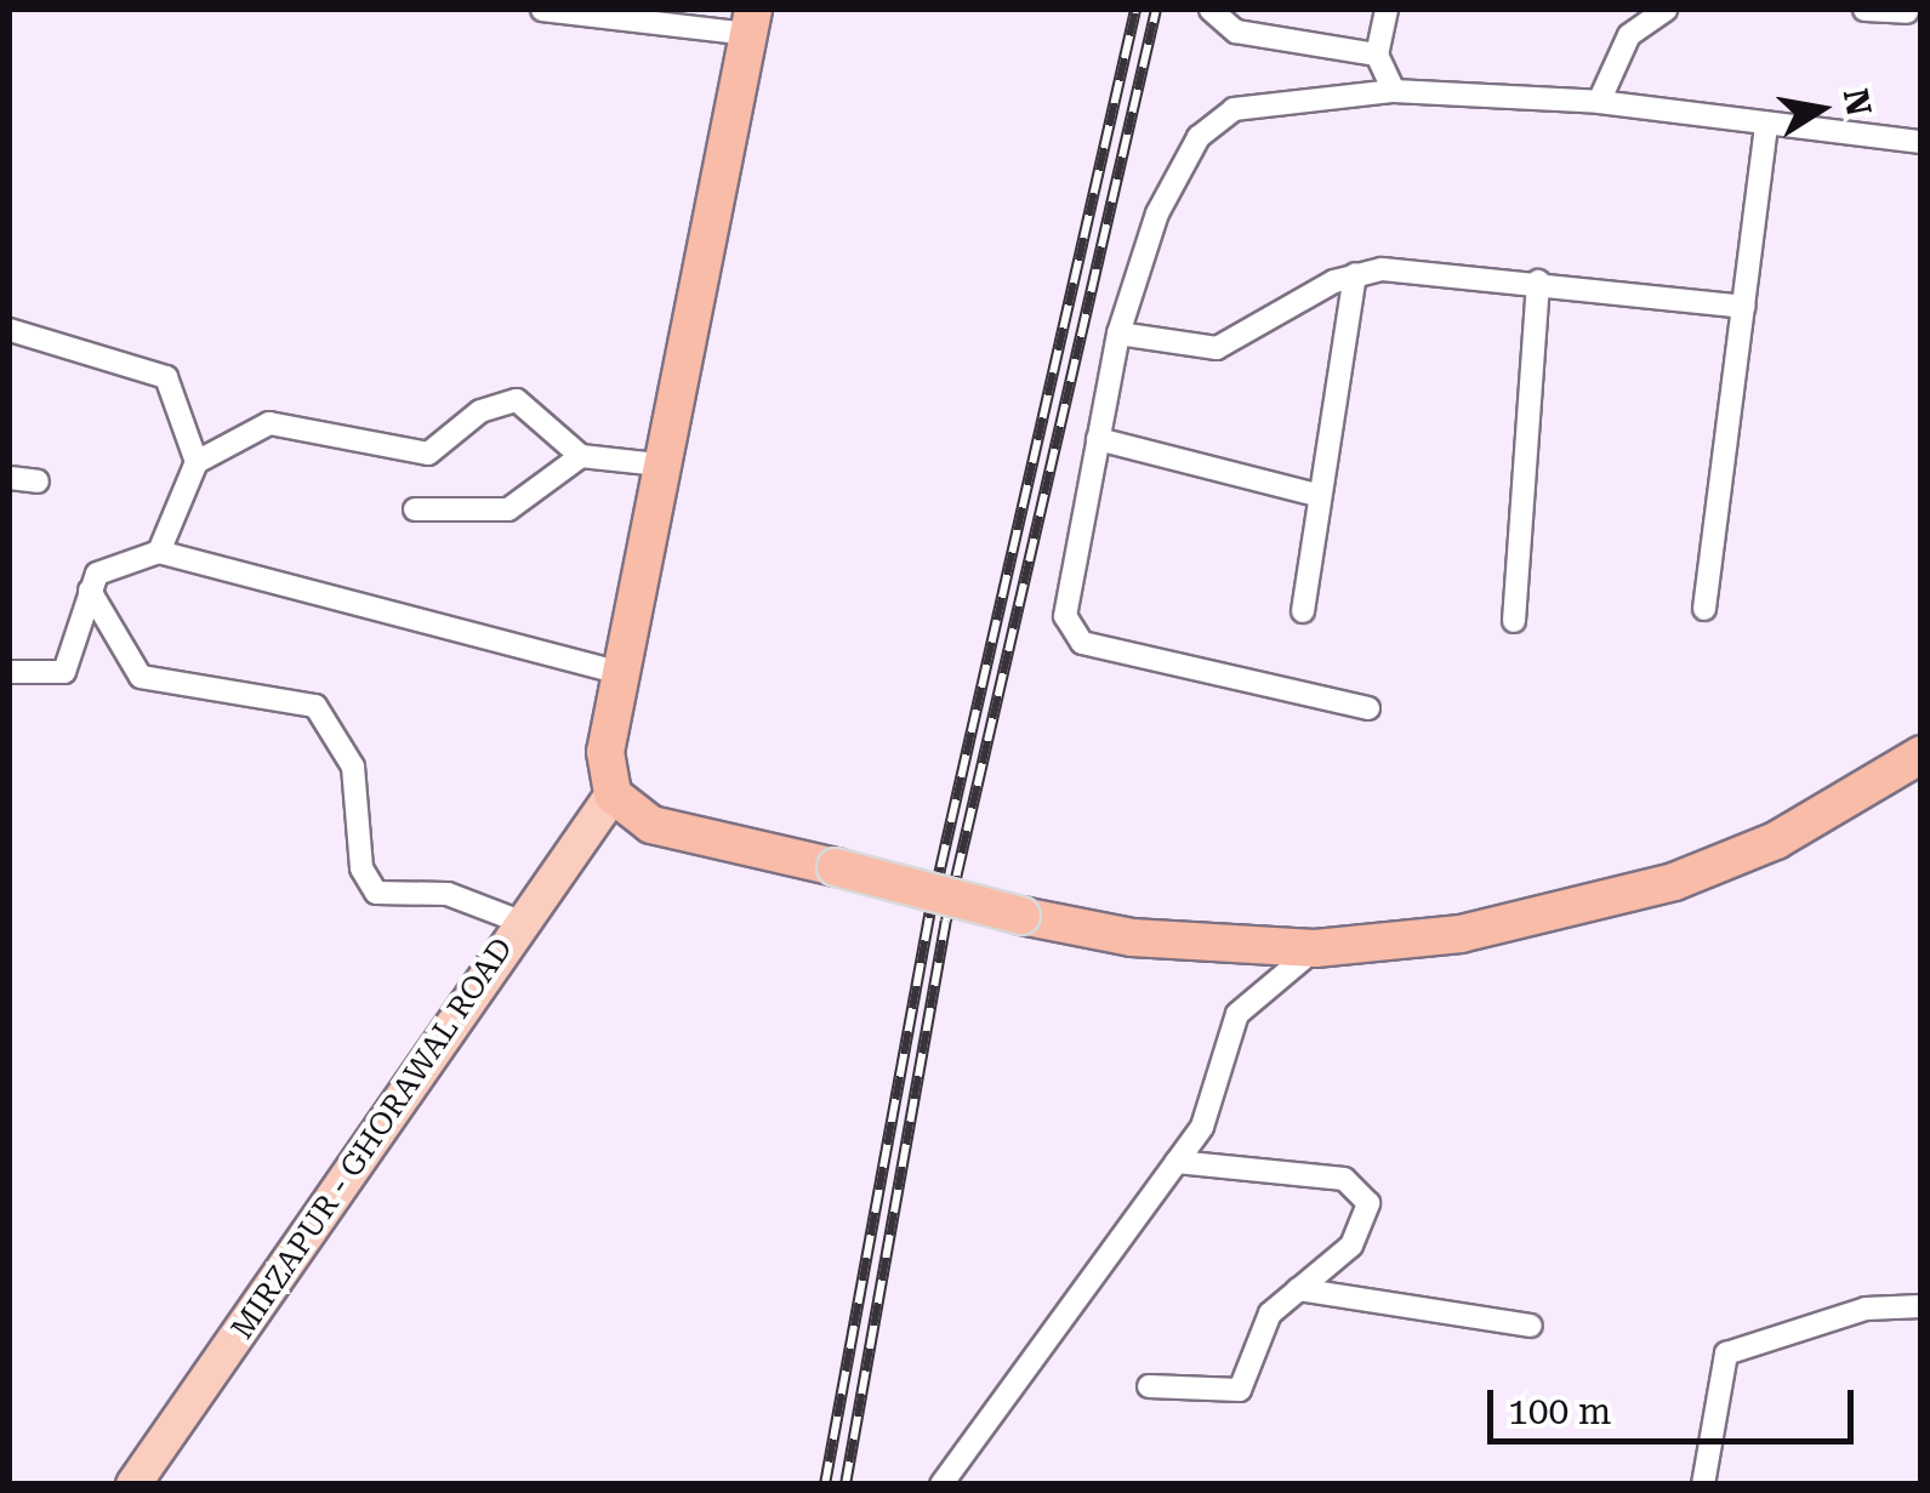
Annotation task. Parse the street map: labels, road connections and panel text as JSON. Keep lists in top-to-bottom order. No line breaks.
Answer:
{"streets":{"main road":["MIRZAPUR - GHORAWAL ROAD"]},"scale_bar":"100 m","north":"right"}
